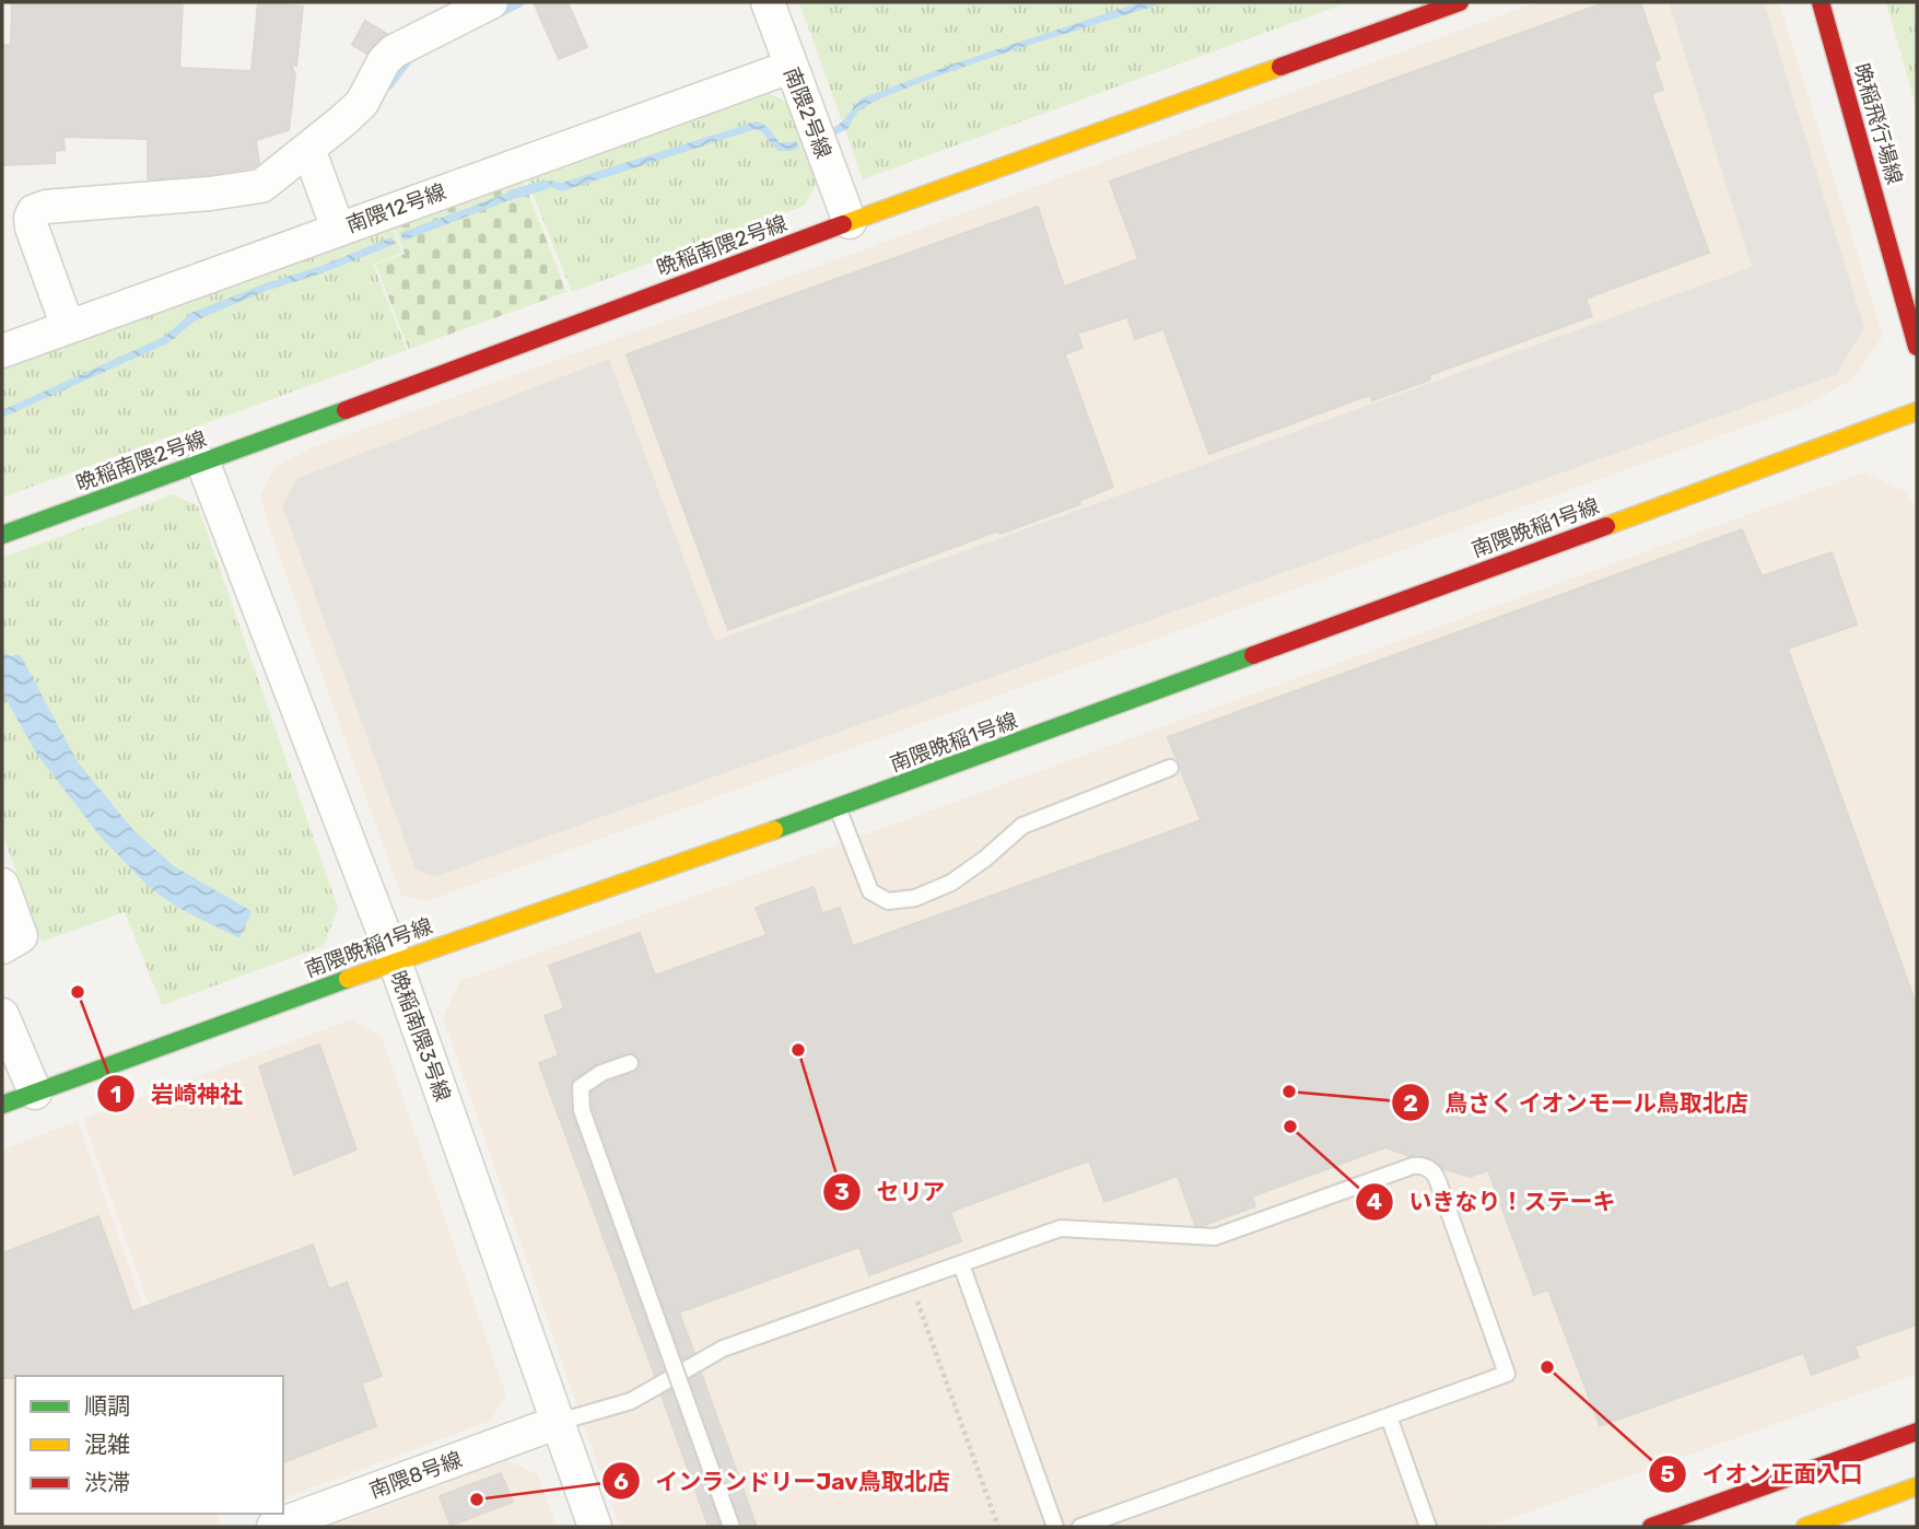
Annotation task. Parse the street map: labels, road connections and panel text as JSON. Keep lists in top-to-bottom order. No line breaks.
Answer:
{"streets":{"street":["南隈2号線","晩稲飛行場線","南隈12号線","晩稲南隈2号線","南隈晩稲1号線","晩稲南隈3号線","南隈8号線"]},"crossings":[["南隈2号線","南隈12号線"],["南隈2号線","晩稲南隈2号線"],["晩稲南隈2号線","晩稲南隈3号線"],["南隈晩稲1号線","晩稲南隈3号線"],["晩稲南隈3号線","南隈8号線"]],"places":["岩崎神社","セリア","鳥さく イオンモール鳥取北店","いきなり！ステーキ","イオン正面入口","インランドリーJav鳥取北店"],"legend":["順調","混雑","渋滞"]}
